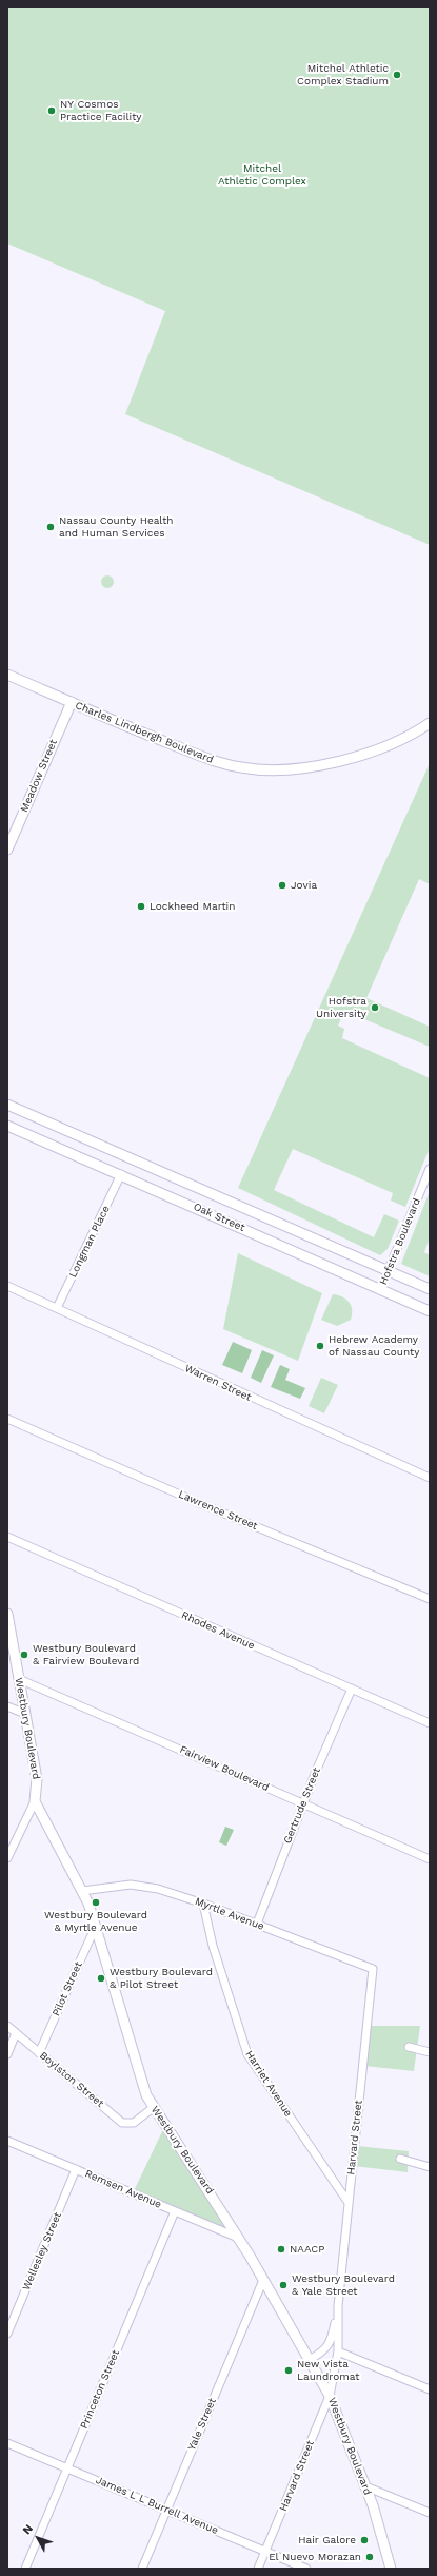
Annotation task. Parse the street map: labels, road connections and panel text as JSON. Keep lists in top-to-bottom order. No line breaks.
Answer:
{"streets":{"street":["Charles Lindbergh Boulevard","Meadow Street","Oak Street","Longman Place","Hofstra Boulevard","Warren Street","Lawrence Street","Rhodes Avenue","Westbury Boulevard","Fairview Boulevard","Gertrude Street","Myrtle Avenue","Pilot Street","Boylston Street","Harriet Avenue","Harvard Street","Remsen Avenue","Wellesley Street","Princeton Street","Yale Street","James L L Burrell Avenue"]},"crossings":[["Charles Lindbergh Boulevard","Meadow Street"],["Oak Street","Longman Place"],["Oak Street","Hofstra Boulevard"],["Longman Place","Warren Street"],["Rhodes Avenue","Gertrude Street"],["Westbury Boulevard","Fairview Boulevard"],["Westbury Boulevard","Myrtle Avenue"],["Westbury Boulevard","Pilot Street"],["Westbury Boulevard","Boylston Street"],["Westbury Boulevard","Harvard Street"],["Westbury Boulevard","Remsen Avenue"],["Westbury Boulevard","Yale Street"],["Fairview Boulevard","Gertrude Street"],["Gertrude Street","Myrtle Avenue"],["Myrtle Avenue","Harriet Avenue"],["Myrtle Avenue","Harvard Street"],["Pilot Street","Boylston Street"],["Harriet Avenue","Harvard Street"],["Harvard Street","James L L Burrell Avenue"],["Remsen Avenue","Wellesley Street"],["Remsen Avenue","Princeton Street"],["Princeton Street","James L L Burrell Avenue"],["Yale Street","James L L Burrell Avenue"]],"parks":["Mitchel Athletic Complex"],"places":["Mitchel Athletic Complex Stadium","NY Cosmos Practice Facility","Nassau County Health and Human Services","Jovia","Lockheed Martin","Hofstra University","Hebrew Academy of Nassau County","Westbury Boulevard & Fairview Boulevard","Westbury Boulevard & Myrtle Avenue","Westbury Boulevard & Pilot Street","NAACP","Westbury Boulevard & Yale Street","New Vista Laundromat","Hair Galore","El Nuevo Morazan"],"north":"top left"}
